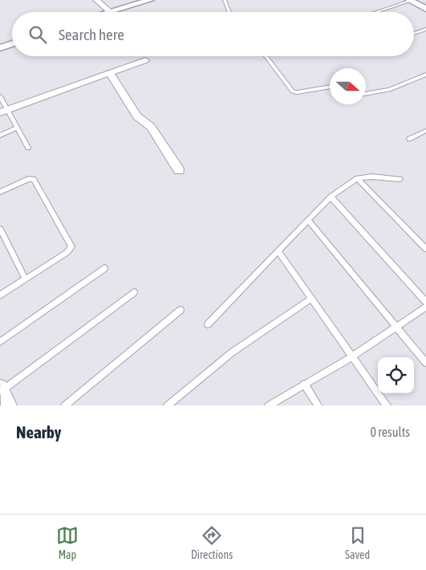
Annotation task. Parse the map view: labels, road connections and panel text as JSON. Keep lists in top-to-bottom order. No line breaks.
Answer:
{"north":"right","page":{"search":"Search here","heading":["Nearby","0 results"],"nav":["Map","Directions","Saved"]}}
